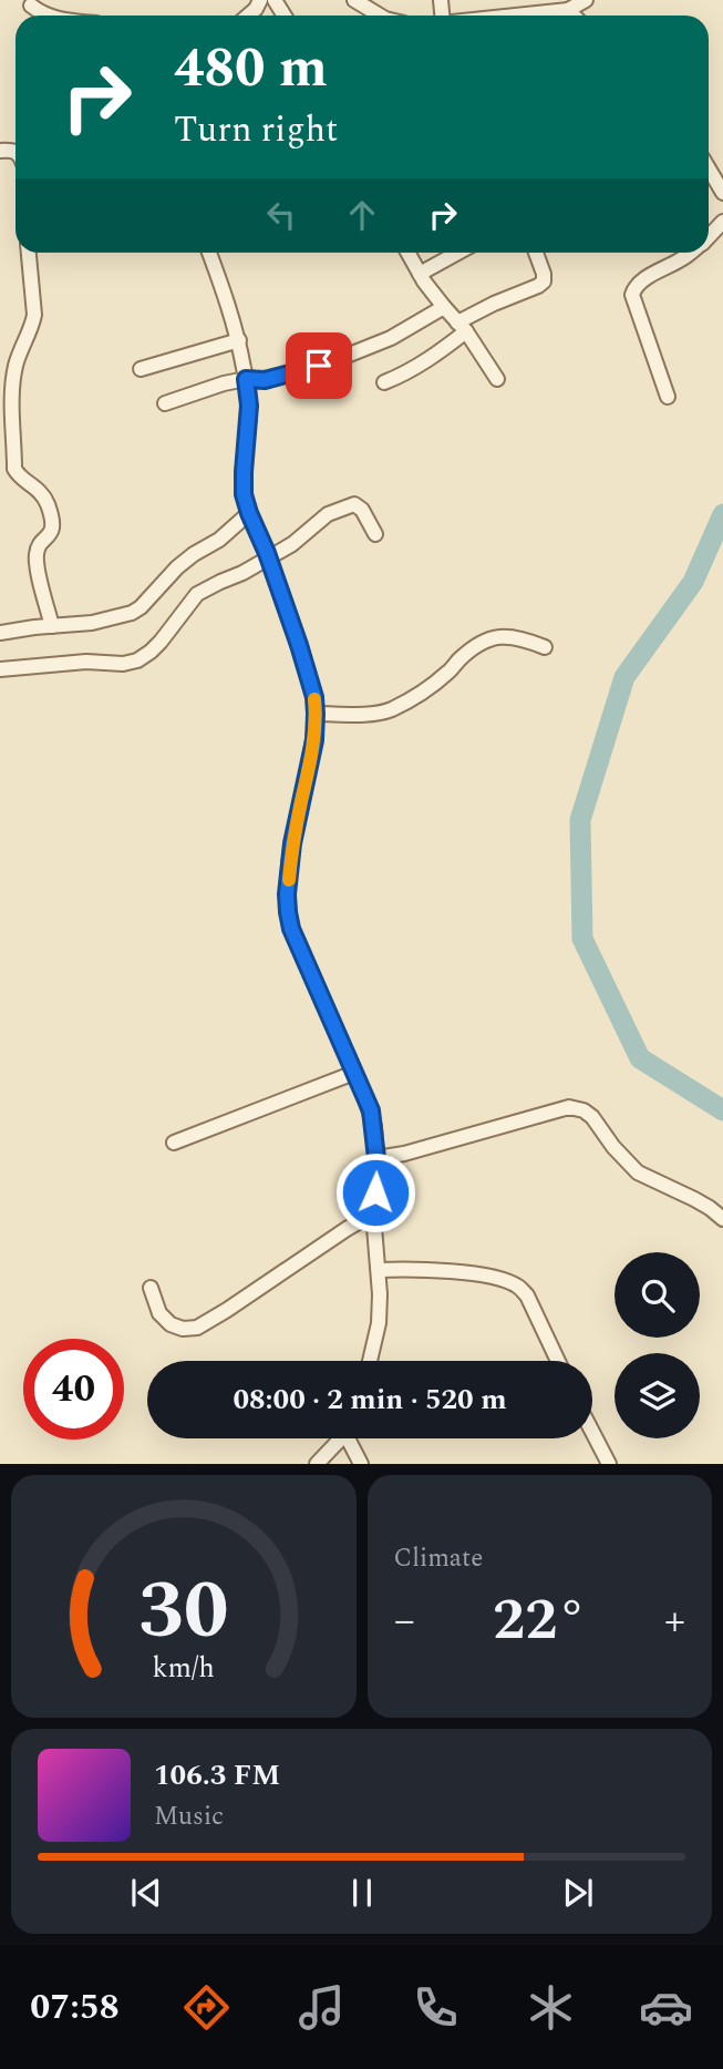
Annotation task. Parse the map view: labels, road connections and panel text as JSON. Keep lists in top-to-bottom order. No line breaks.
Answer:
{"page":{"turn":["480 m","Turn right"],"limit":"40","trip":"08:00 · 2 min · 520 m","tile":"Climate","heat":["−","22°","+"],"song":["106.3 FM","Music"],"tabs":"07:58","gauge":["30","km/h"]}}
